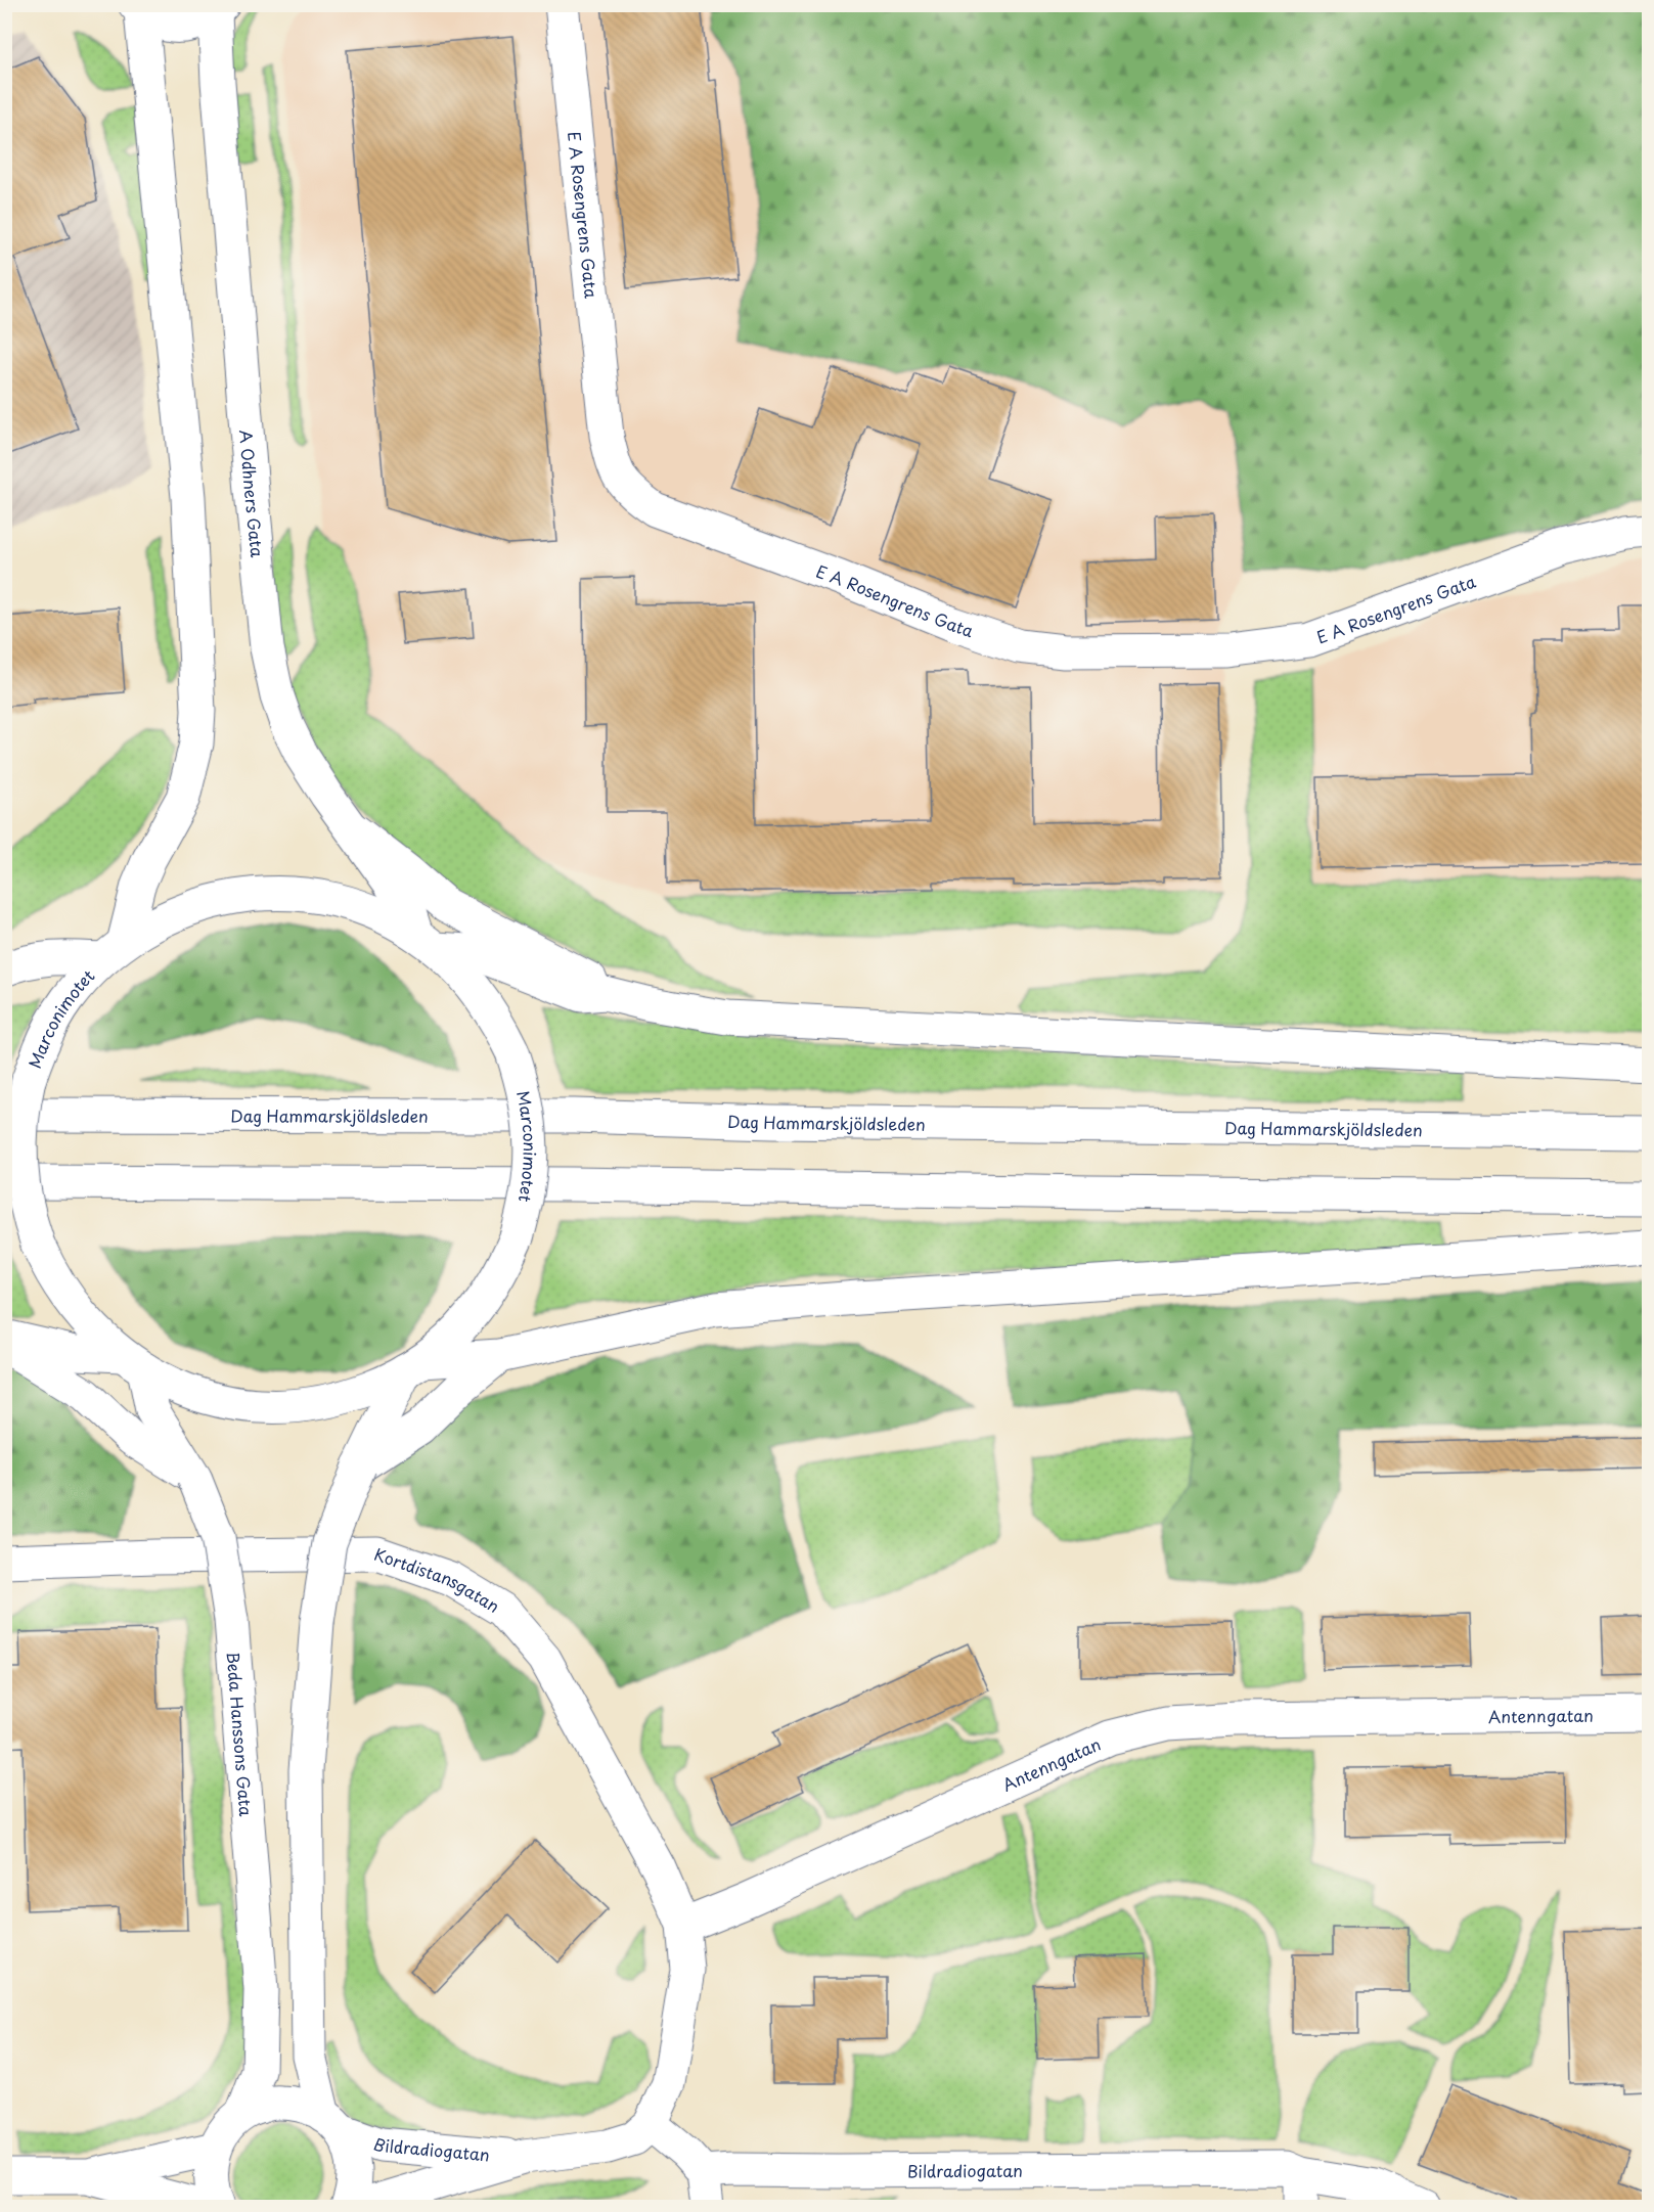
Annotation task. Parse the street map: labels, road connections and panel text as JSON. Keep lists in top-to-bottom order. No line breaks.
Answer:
{"streets":{"street":["E A Rosengrens Gata","A Odhners Gata","Marconimotet","Dag Hammarskjöldsleden","Kortdistansgatan","Antenngatan","Beda Hanssons Gata","Bildradiogatan"]},"crossings":[["A Odhners Gata","Marconimotet"],["Marconimotet","Beda Hanssons Gata"],["Kortdistansgatan","Antenngatan"],["Beda Hanssons Gata","Bildradiogatan"]]}
